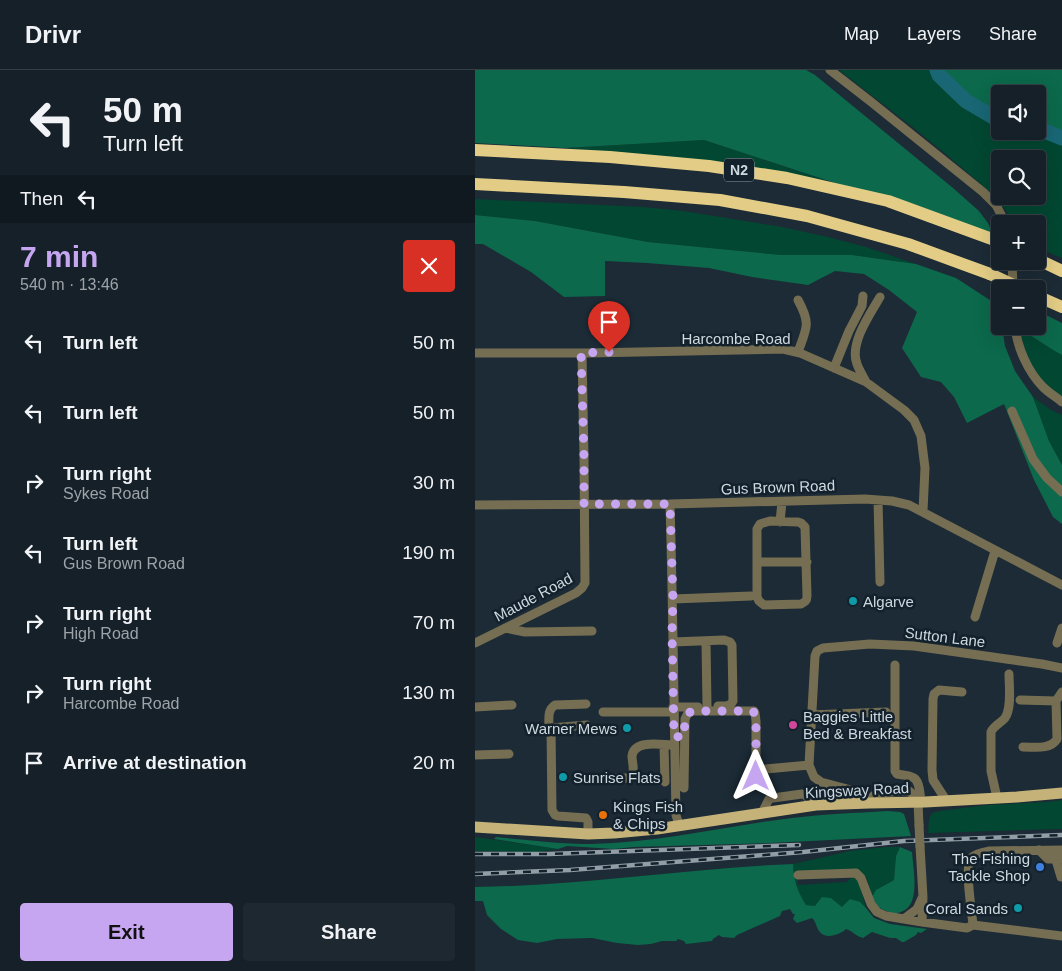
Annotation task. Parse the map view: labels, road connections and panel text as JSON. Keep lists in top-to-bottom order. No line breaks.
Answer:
{"streets":{"highway":["N2"],"main road":["Kingsway Road"],"street":["Harcombe Road","Gus Brown Road","Maude Road","Sutton Lane"]},"crossings":[["Harcombe Road","Gus Brown Road"],["Gus Brown Road","Maude Road"]],"places":["Algarve","Baggies Little Bed & Breakfast","Warner Mews","Sunrise Flats","Kings Fish & Chips","The Fishing Tackle Shop","Coral Sands"],"page":{"header":"Drivr","nav":["Map","Layers","Share"],"turn":["50 m","Turn left"],"map_buttons":["+","−"],"then":"Then","heading":["7 min","540 m · 13:46"],"list":[{"name":"Turn left","value":"50 m"},{"name":"Turn left","value":"50 m"},{"name":"Turn right","note":"Sykes Road","value":"30 m"},{"name":"Turn left","note":"Gus Brown Road","value":"190 m"},{"name":"Turn right","note":"High Road","value":"70 m"},{"name":"Turn right","note":"Harcombe Road","value":"130 m"},{"name":"Arrive at destination","value":"20 m"}],"buttons":["Exit","Share"]}}
